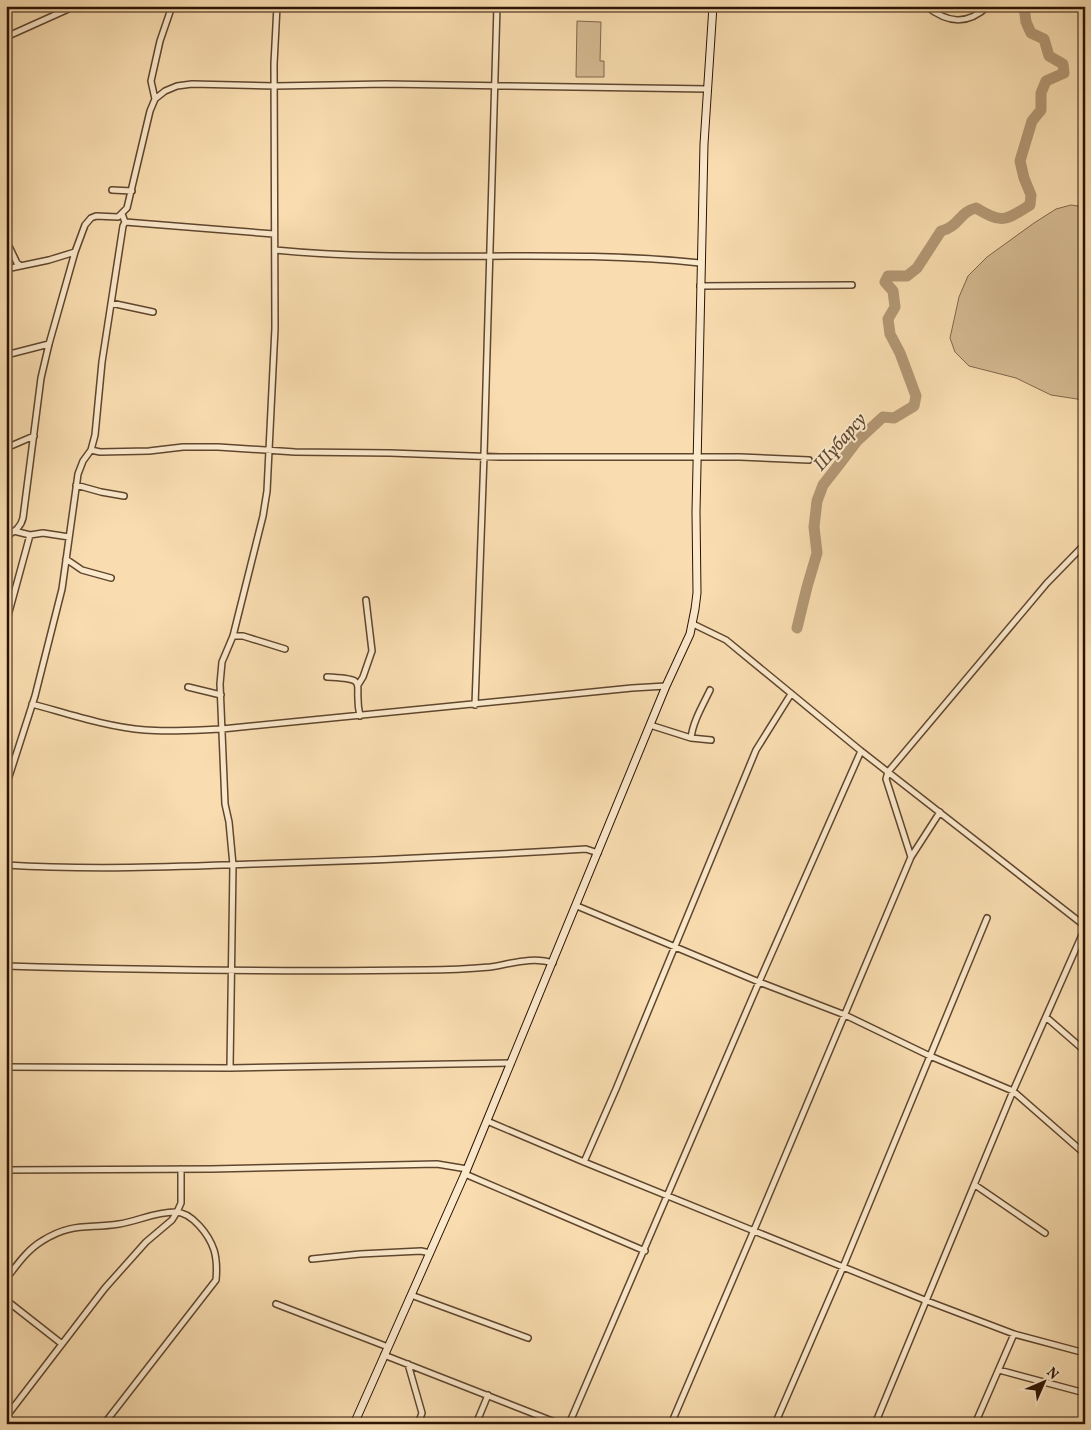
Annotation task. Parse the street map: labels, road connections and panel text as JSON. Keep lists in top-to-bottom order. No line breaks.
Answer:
{"water":["Шұбарсу"],"north":"top right"}
